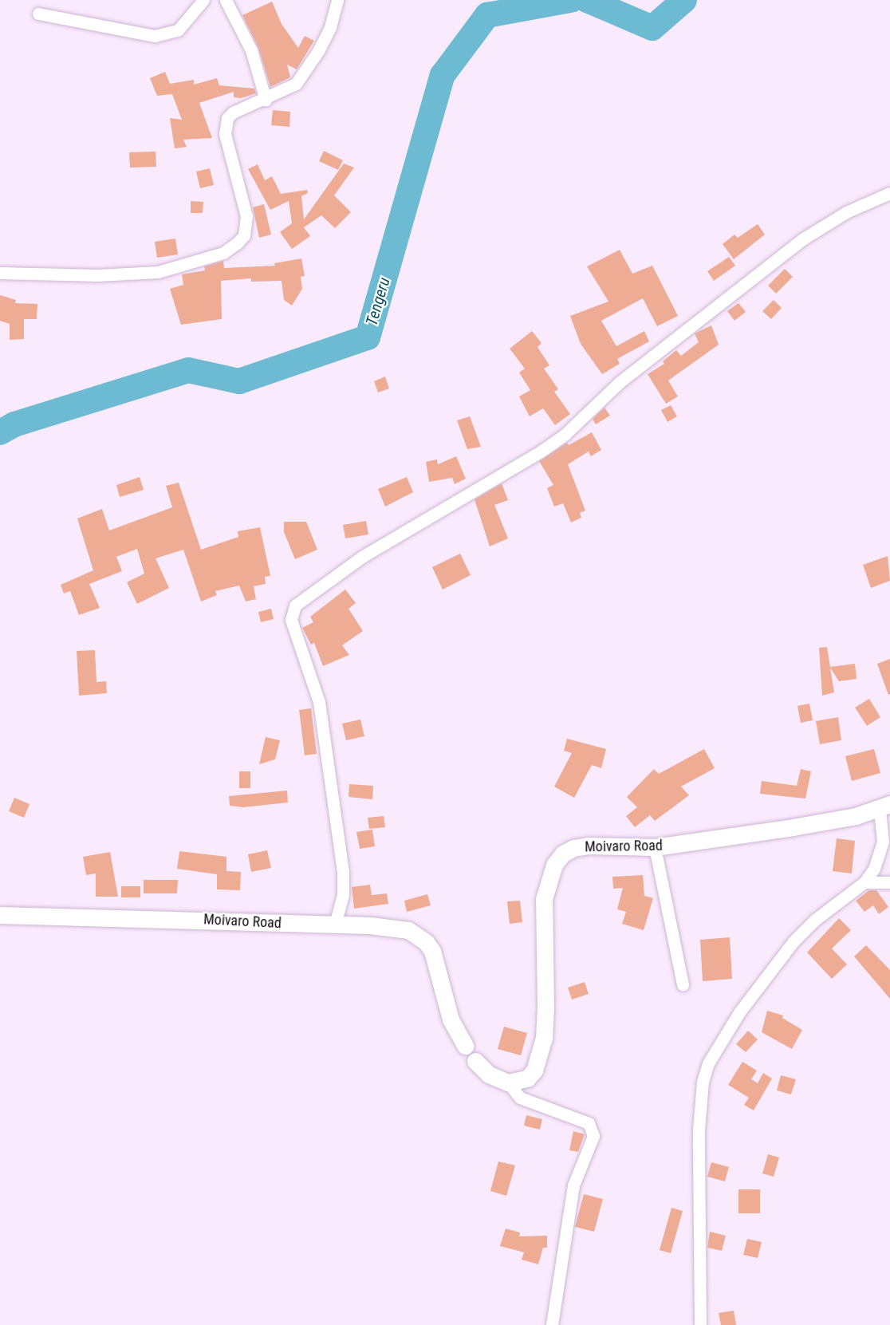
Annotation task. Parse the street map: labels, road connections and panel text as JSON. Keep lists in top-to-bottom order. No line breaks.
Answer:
{"streets":{"street":["Moivaro Road"]},"water":["Tengeru"]}
